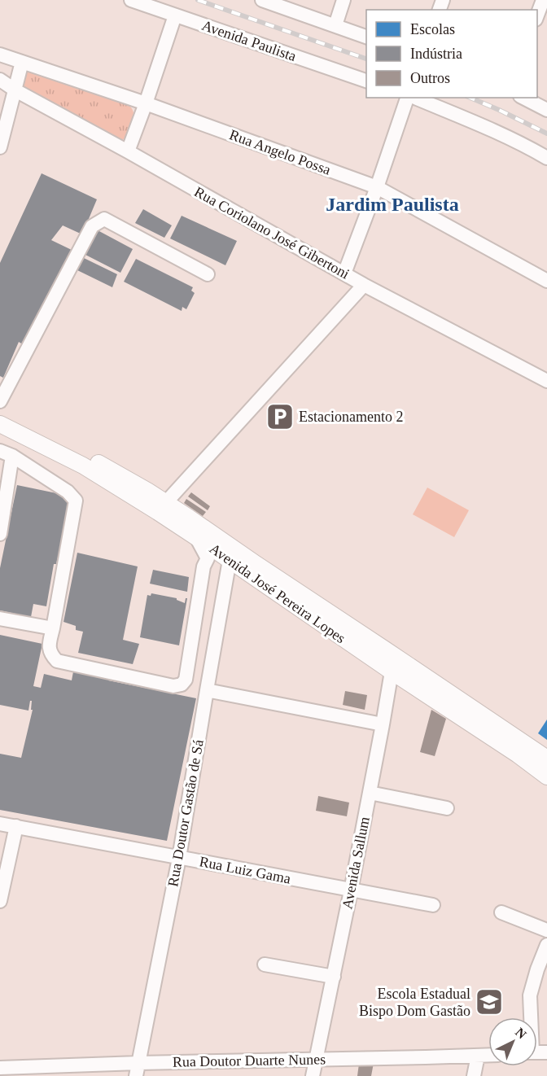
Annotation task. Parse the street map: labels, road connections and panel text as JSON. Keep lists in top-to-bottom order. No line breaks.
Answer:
{"streets":{"main road":["Avenida José Pereira Lopes"],"street":["Avenida Paulista","Rua Angelo Possa","Rua Coriolano José Gibertoni","Rua Doutor Gastão de Sá","Avenida Sallum","Rua Luiz Gama","Rua Doutor Duarte Nunes"]},"crossings":[["Avenida José Pereira Lopes","Rua Doutor Gastão de Sá"],["Avenida José Pereira Lopes","Avenida Sallum"],["Rua Doutor Gastão de Sá","Rua Luiz Gama"],["Rua Doutor Gastão de Sá","Rua Doutor Duarte Nunes"],["Avenida Sallum","Rua Luiz Gama"],["Avenida Sallum","Rua Doutor Duarte Nunes"]],"districts":["Jardim Paulista"],"places":{"parking":["Estacionamento 2"],"school or university":["Escola Estadual Bispo Dom Gastão"]},"legend":["Escolas","Indústria","Outros"],"north":"top right"}
